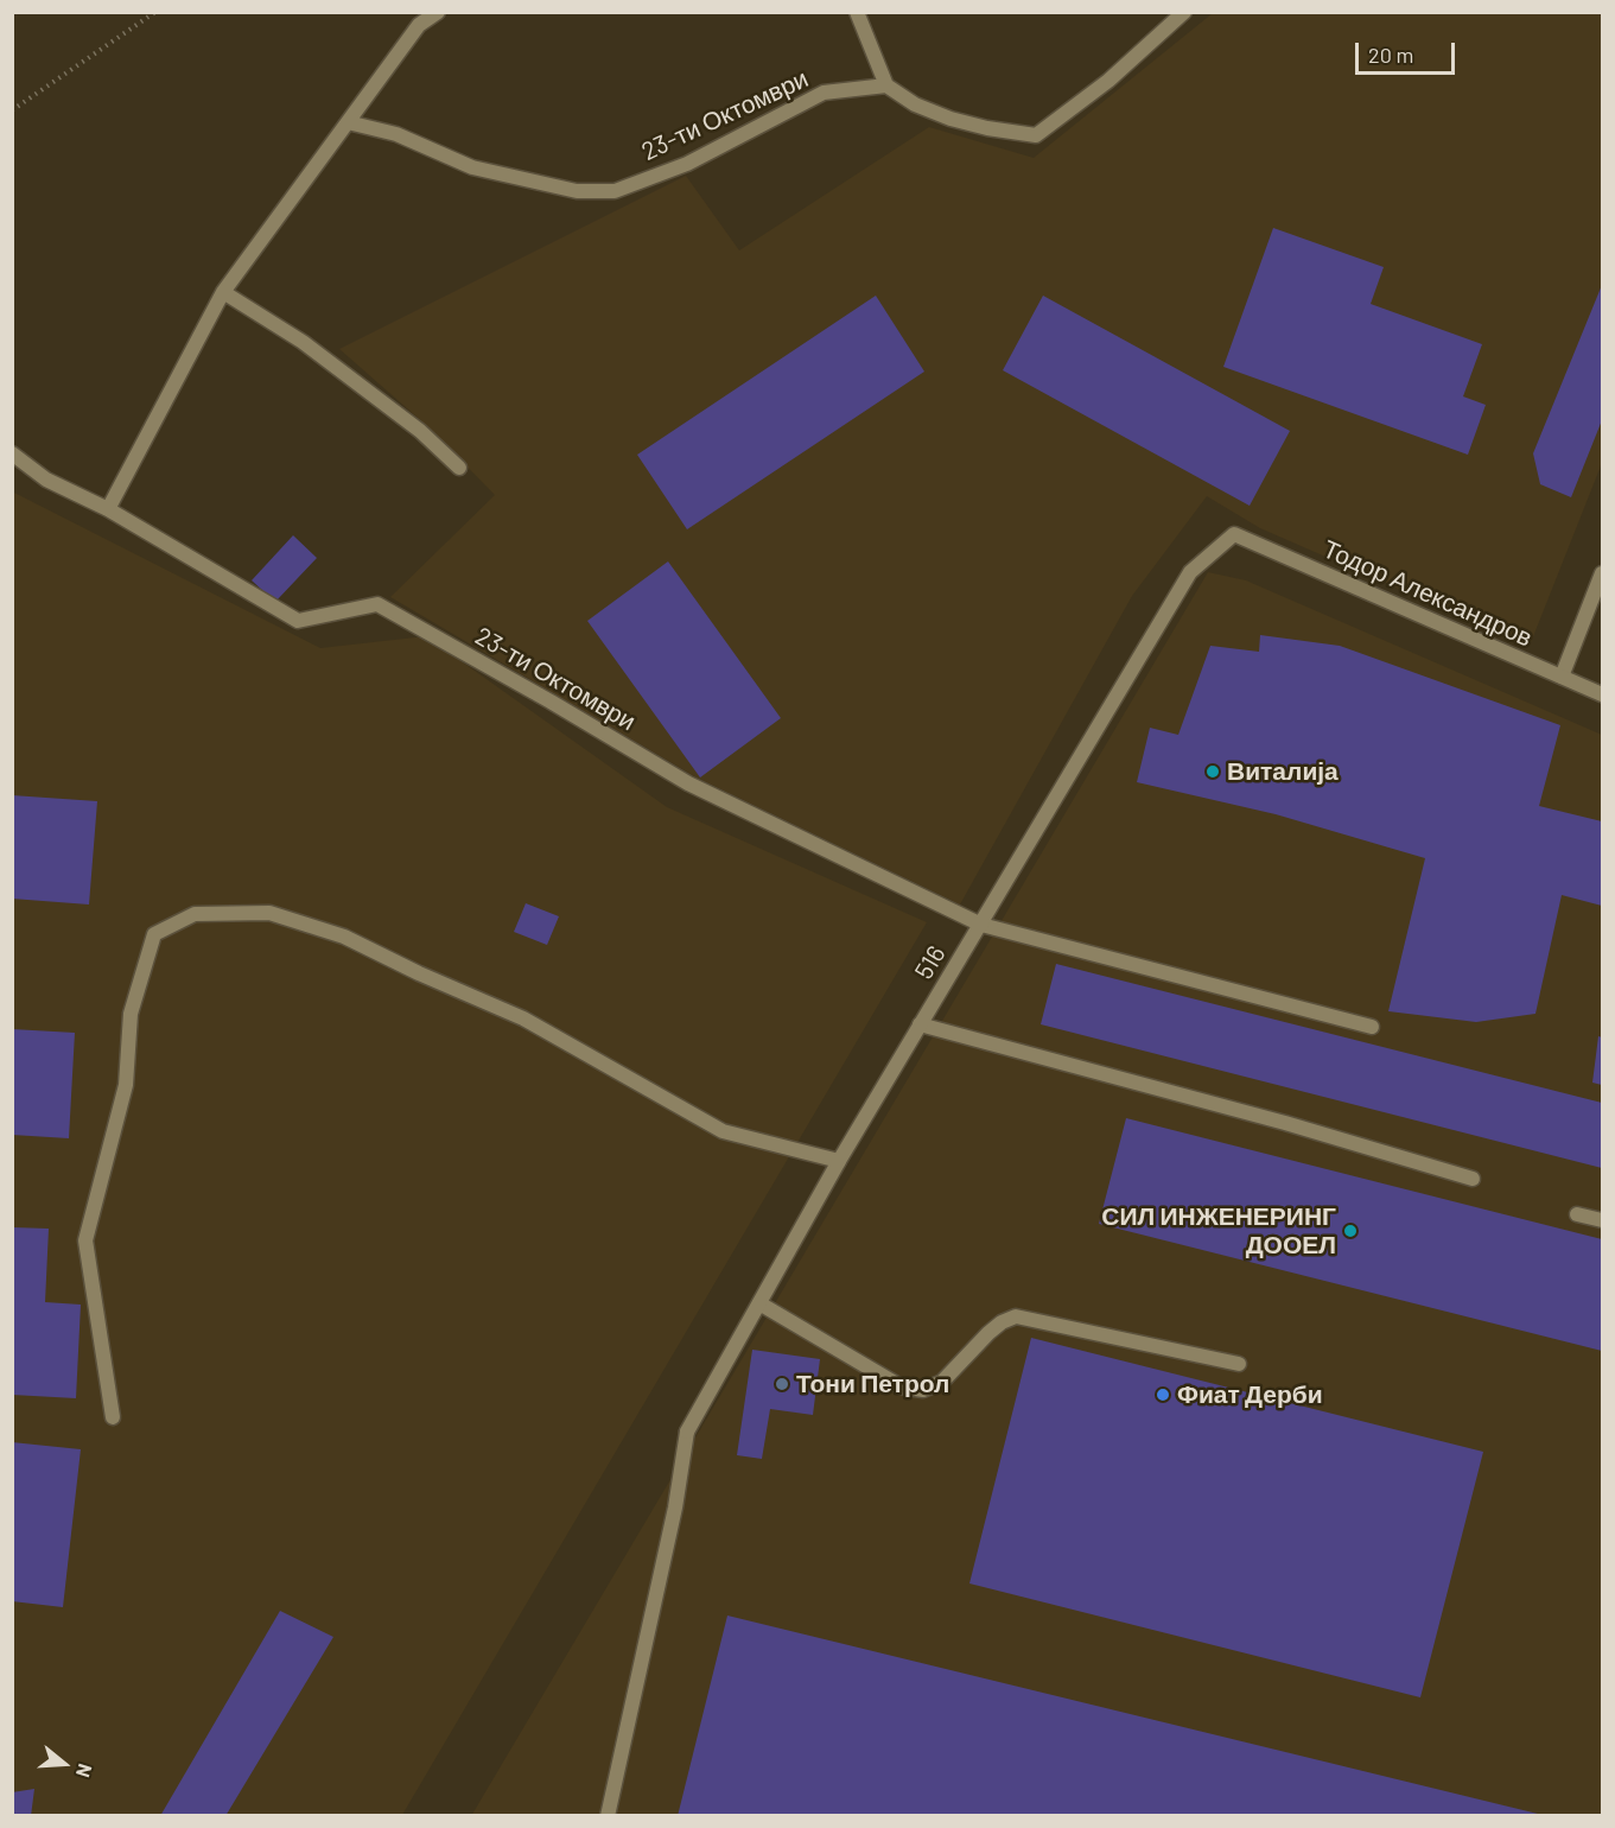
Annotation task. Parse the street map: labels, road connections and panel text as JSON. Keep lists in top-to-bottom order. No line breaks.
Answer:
{"streets":{"street":["23-ти Октомври","Тодор Александров","516"]},"crossings":[["23-ти Октомври","516"],["Тодор Александров","516"]],"places":["Виталија","СИЛ ИНЖЕНЕРИНГ ДООЕЛ","Тони Петрол","Фиат Дерби"],"scale_bar":"20 m","north":"right"}
